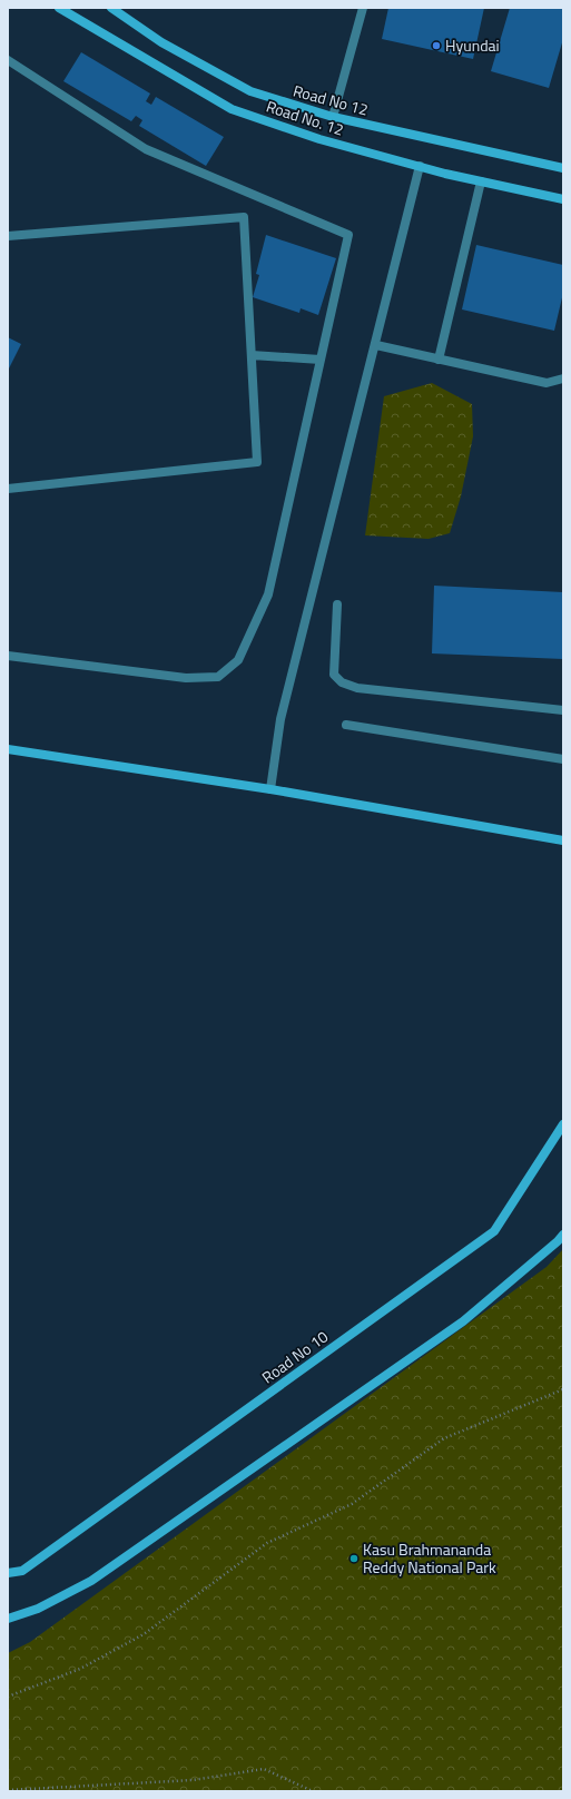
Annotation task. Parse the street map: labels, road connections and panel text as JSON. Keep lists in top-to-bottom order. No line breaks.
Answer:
{"streets":{"main road":["Road No 12","Road No. 12","Road No 10"]},"places":["Hyundai","Kasu Brahmananda Reddy National Park"]}
